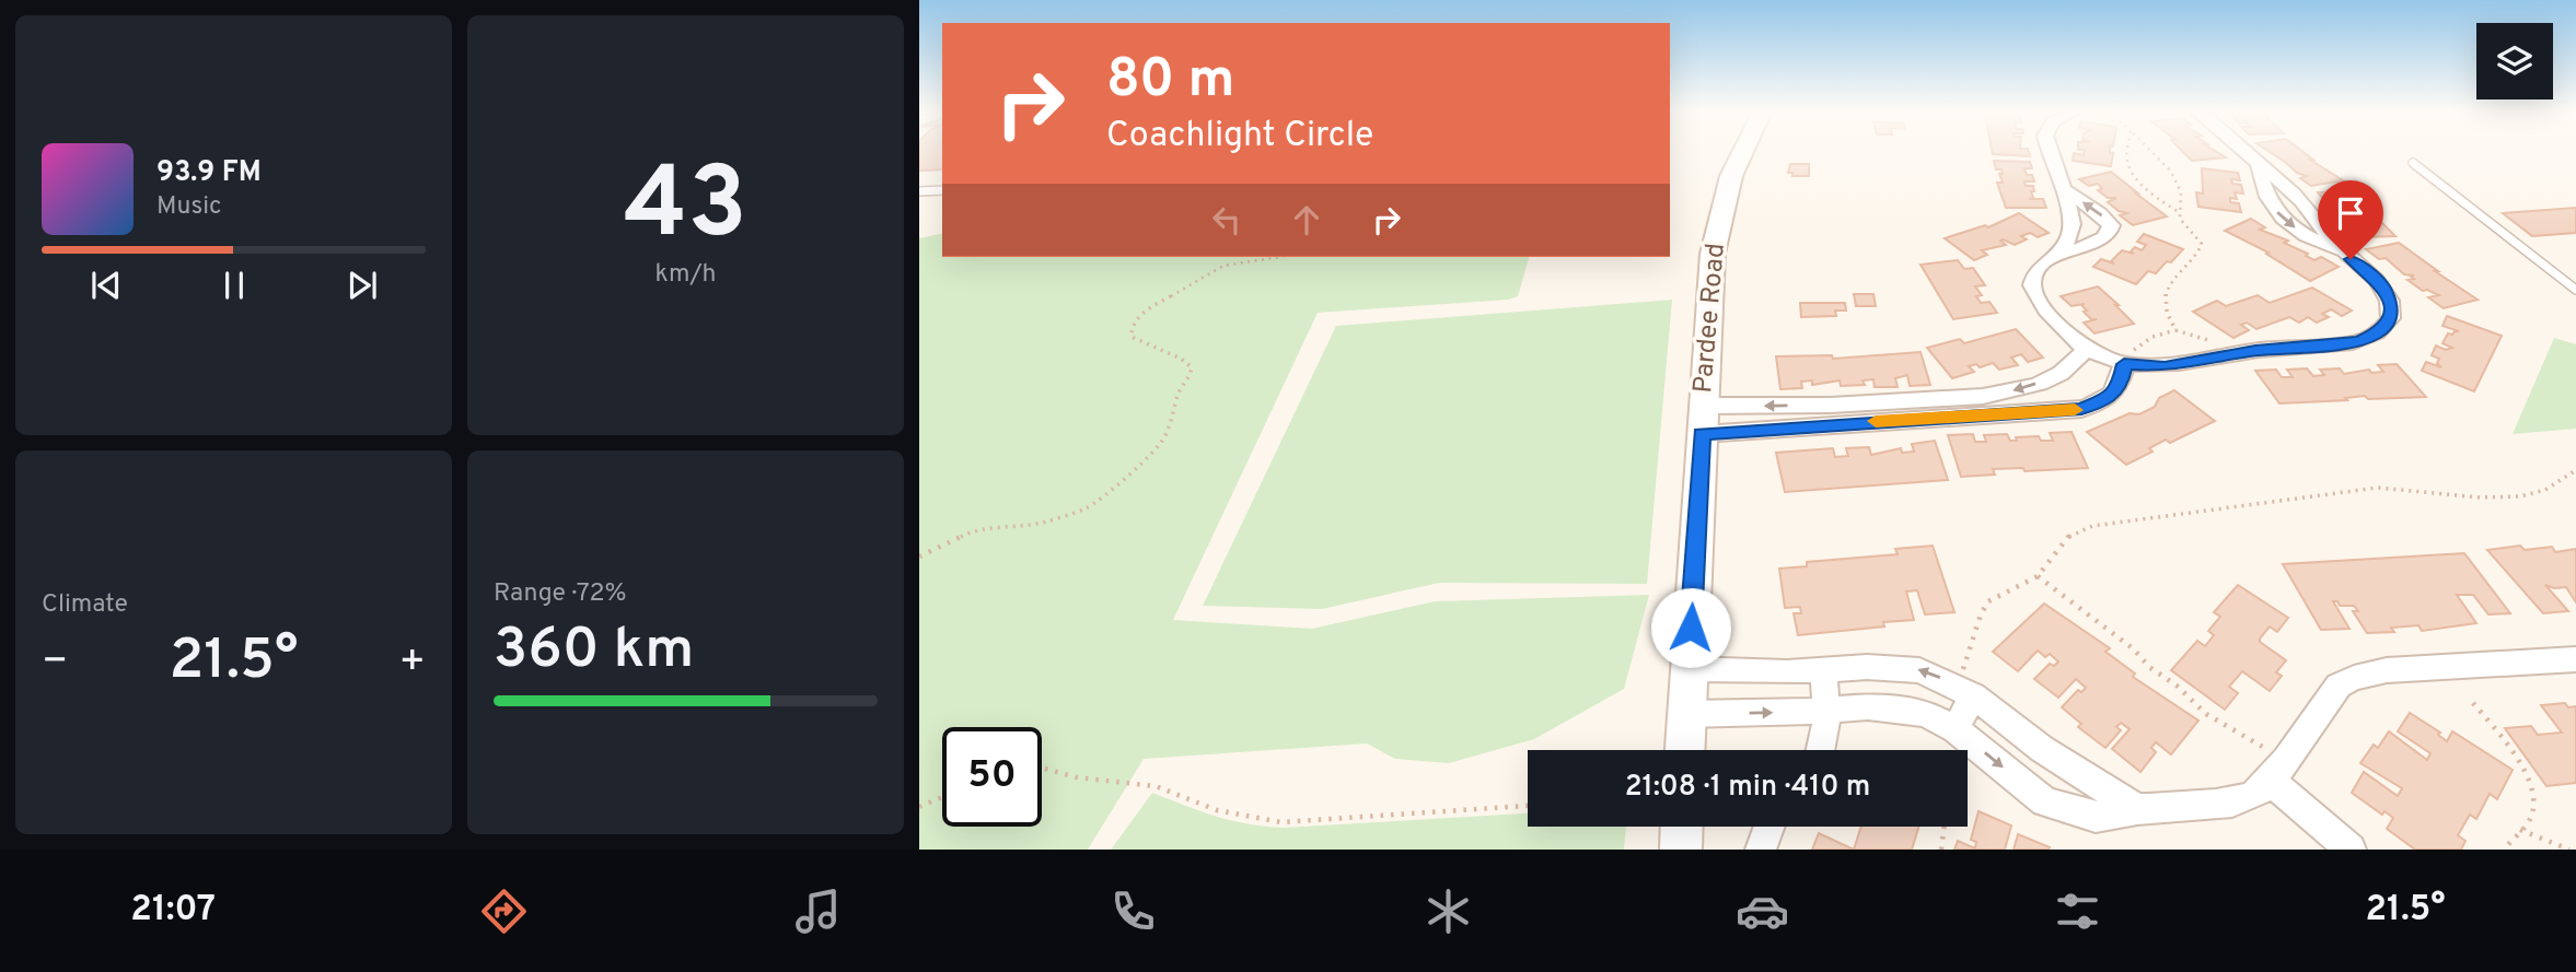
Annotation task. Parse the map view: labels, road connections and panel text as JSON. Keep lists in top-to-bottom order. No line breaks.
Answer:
{"streets":{"main road":["Pardee Road"]},"page":{"tile":[["43","km/h"],"Climate",["Range · 72%","360 km"]],"turn":["80 m","Coachlight Circle"],"song":["93.9 FM","Music"],"heat":["−","21.5°","+"],"limit":"50","trip":"21:08 · 1 min · 410 m","tabs":["21:07","21.5°"]}}
